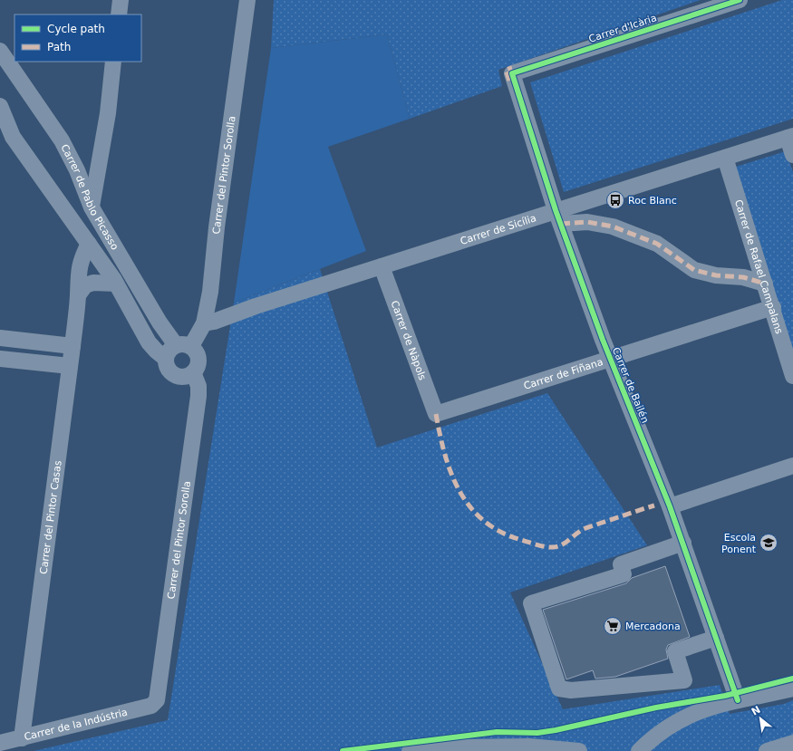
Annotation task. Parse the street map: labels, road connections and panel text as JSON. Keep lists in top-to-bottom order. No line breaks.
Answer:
{"streets":{"street":["Carrer d'Icària","Carrer del Pintor Sorolla","Carrer de Pablo Picasso","Carrer de Sicília","Carrer de Rafael Campalans","Carrer de Nàpols","Carrer de Fiñana","Carrer de Bailén","Carrer del Pintor Casas","Carrer de la Indústria"]},"crossings":[["Carrer d'Icària","Carrer de Bailén"],["Carrer del Pintor Sorolla","Carrer de Pablo Picasso"],["Carrer del Pintor Sorolla","Carrer de Sicília"],["Carrer del Pintor Sorolla","Carrer de la Indústria"],["Carrer de Pablo Picasso","Carrer del Pintor Casas"],["Carrer de Sicília","Carrer de Rafael Campalans"],["Carrer de Sicília","Carrer de Nàpols"],["Carrer de Sicília","Carrer de Bailén"],["Carrer de Rafael Campalans","Carrer de Fiñana"],["Carrer de Nàpols","Carrer de Fiñana"],["Carrer de Fiñana","Carrer de Bailén"],["Carrer del Pintor Casas","Carrer de la Indústria"]],"places":{"bus stop":["Roc Blanc"],"school or university":["Escola Ponent"],"supermarket":["Mercadona"]},"legend":["Cycle path","Path"],"north":"top left"}
